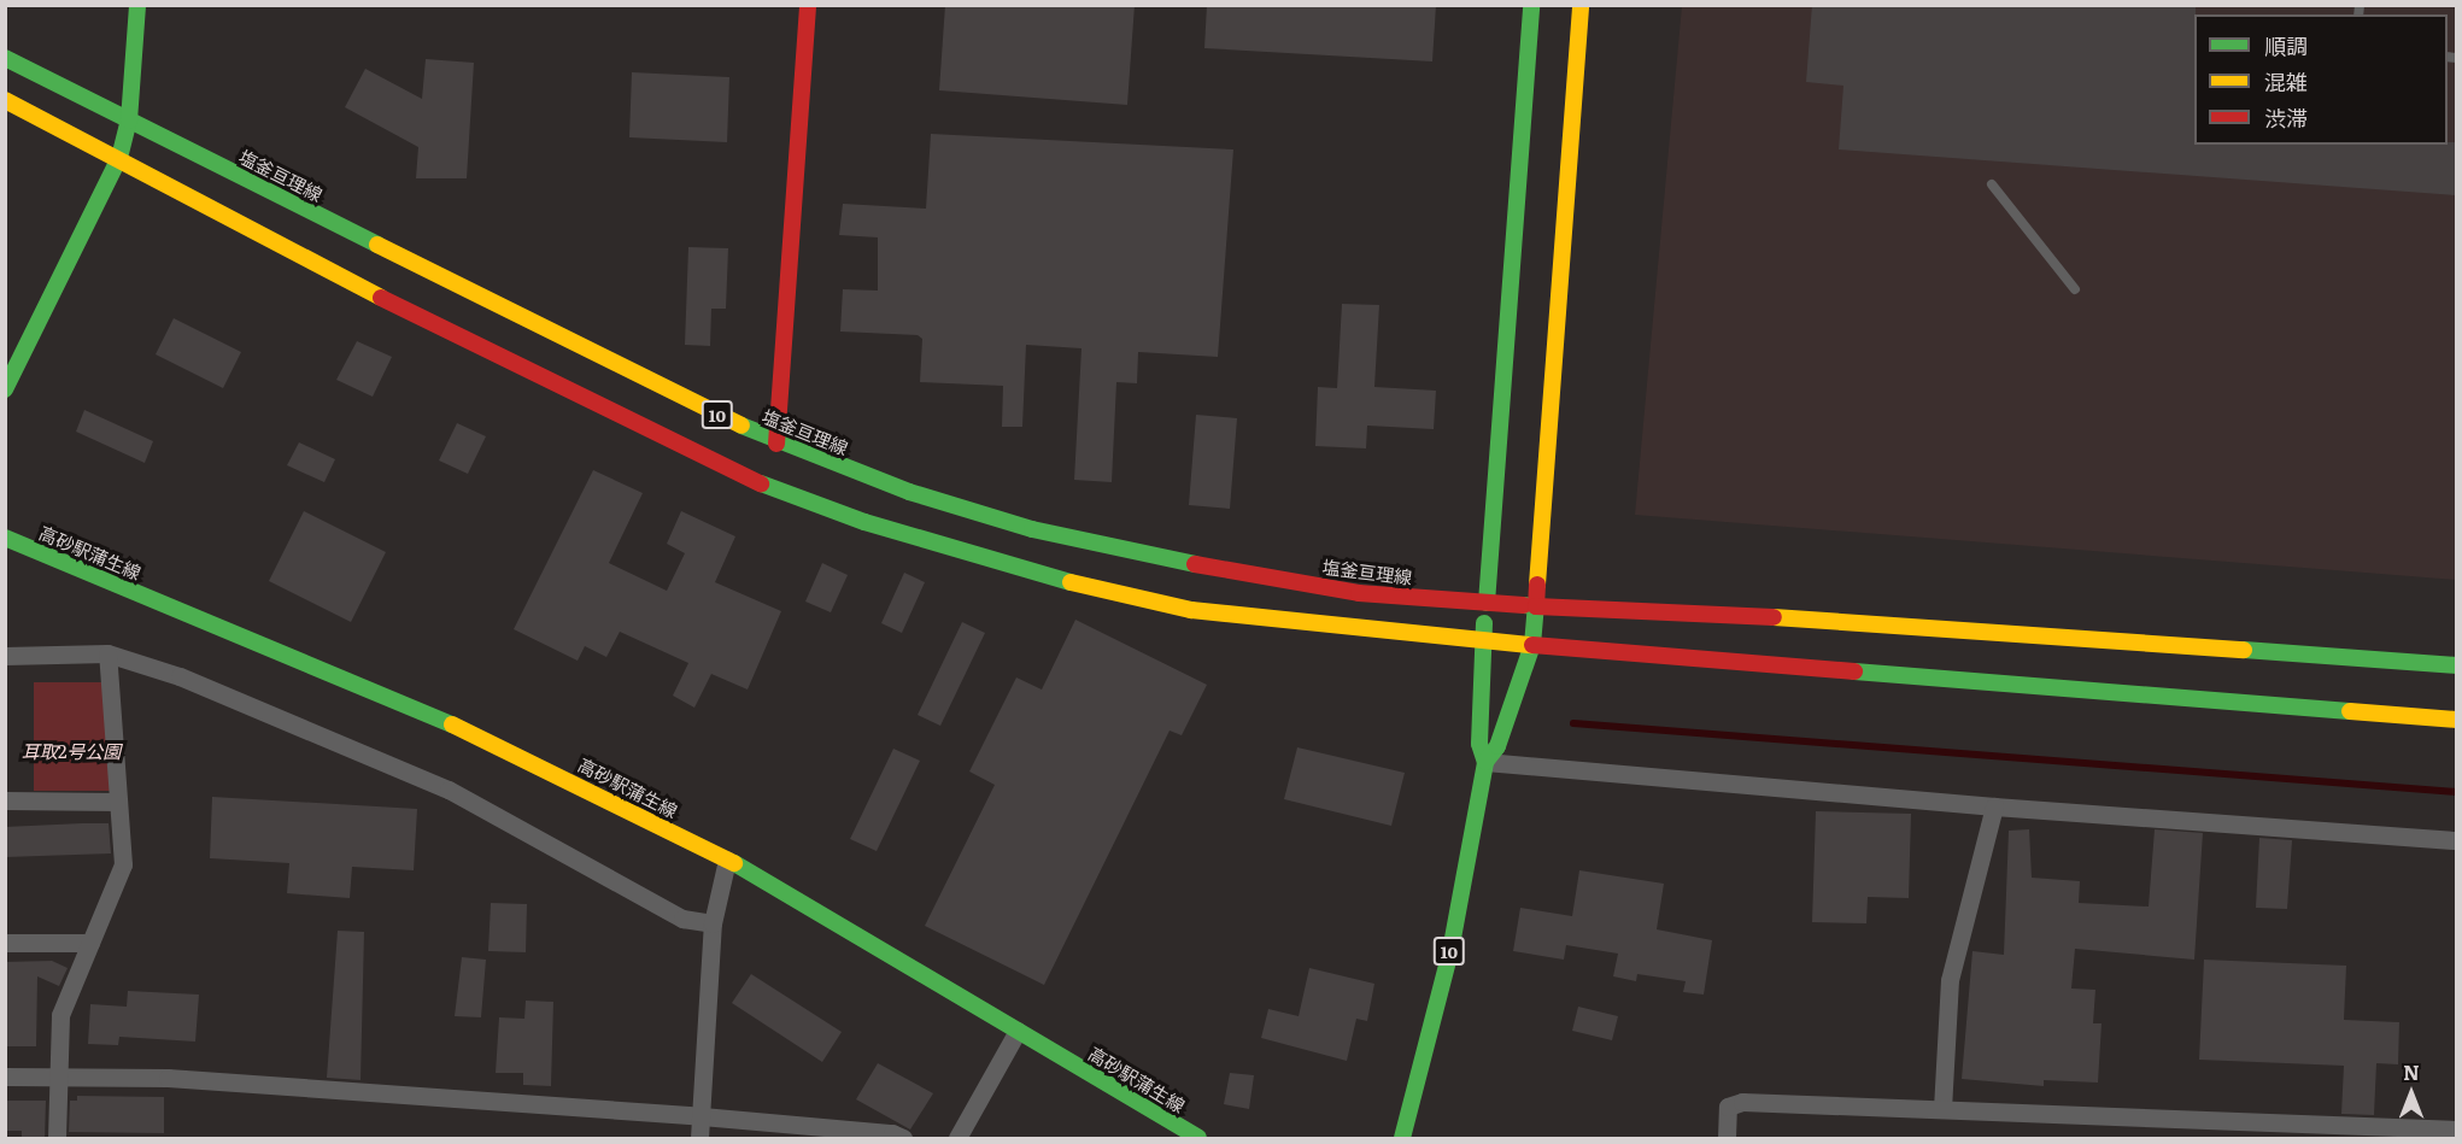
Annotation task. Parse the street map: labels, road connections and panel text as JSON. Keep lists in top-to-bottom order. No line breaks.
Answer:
{"streets":{"street":["塩釜亘理線","10","高砂駅蒲生線"]},"crossings":[["塩釜亘理線","10"]],"parks":["耳取2号公園"],"legend":["順調","混雑","渋滞"],"north":"top"}
